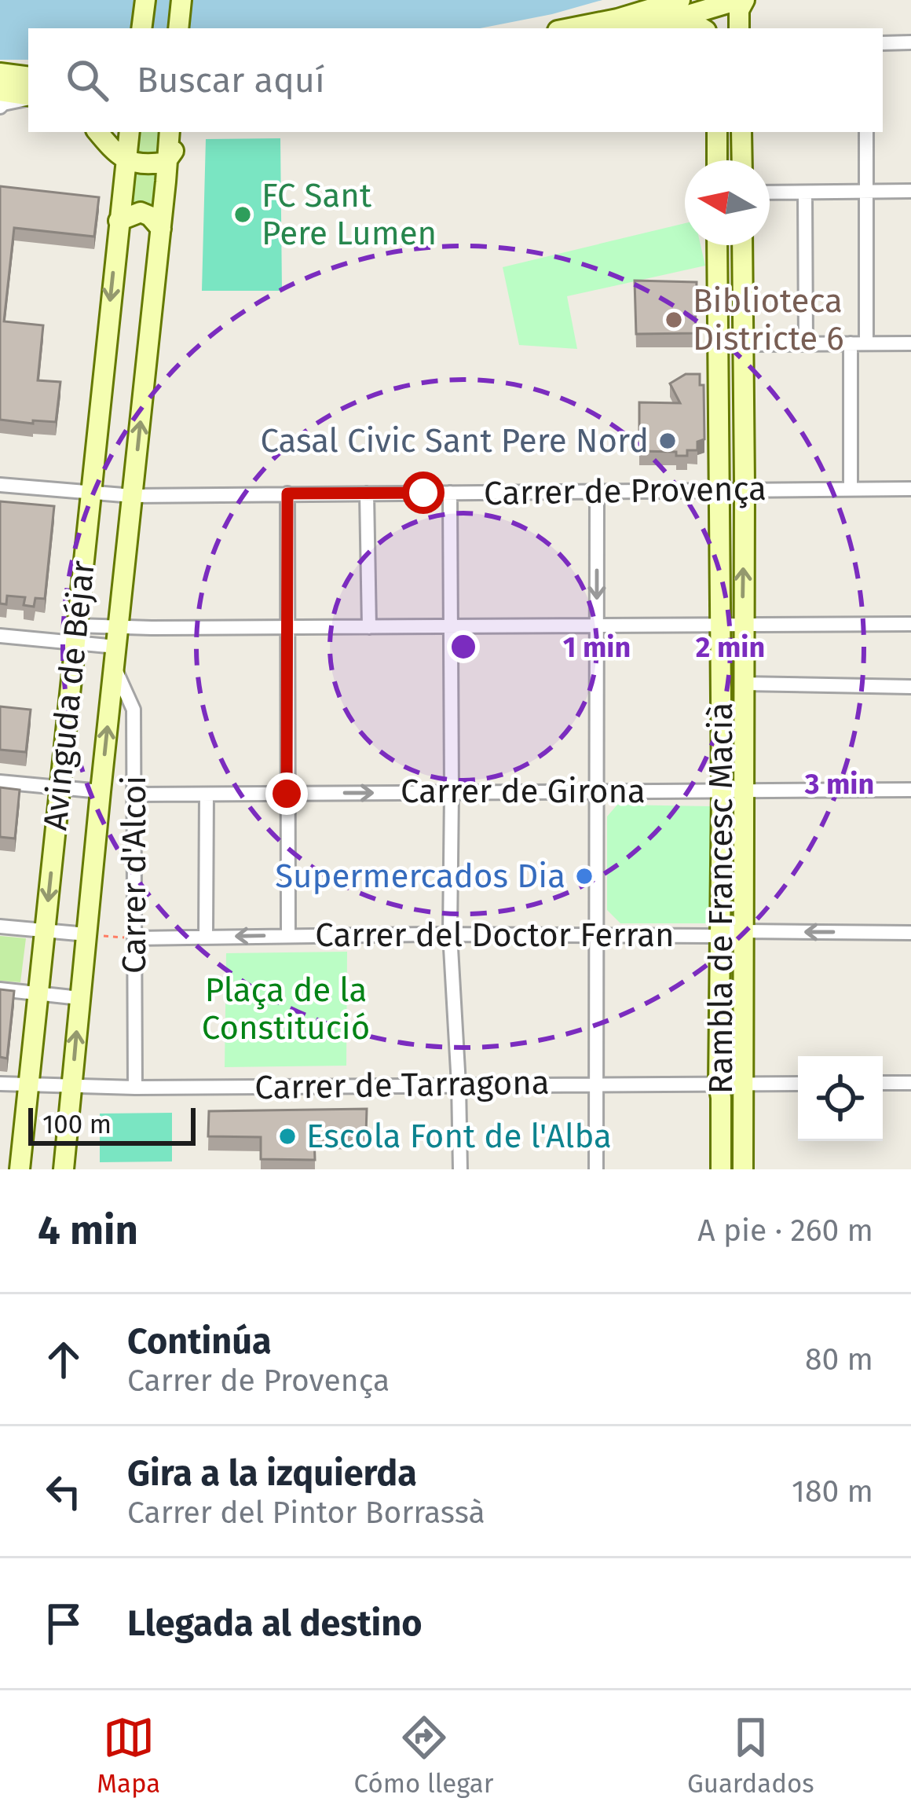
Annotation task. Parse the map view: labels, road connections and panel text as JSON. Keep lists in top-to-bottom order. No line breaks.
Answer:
{"streets":{"main road":["Avinguda de Béjar","Rambla de Francesc Macià"],"street":["Carrer de Provença","Carrer de Girona","Carrer d'Alcoi","Carrer del Doctor Ferran","Carrer de Tarragona"]},"crossings":[["Carrer de Provença","Avinguda de Béjar"],["Carrer de Provença","Rambla de Francesc Macià"],["Avinguda de Béjar","Carrer d'Alcoi"],["Avinguda de Béjar","Carrer de Tarragona"],["Carrer de Girona","Carrer d'Alcoi"],["Carrer de Girona","Rambla de Francesc Macià"],["Carrer d'Alcoi","Carrer del Doctor Ferran"],["Carrer d'Alcoi","Carrer de Tarragona"],["Rambla de Francesc Macià","Carrer del Doctor Ferran"],["Rambla de Francesc Macià","Carrer de Tarragona"]],"parks":["Plaça de la Constitució"],"places":["FC Sant Pere Lumen","Biblioteca Districte 6","Casal Civic Sant Pere Nord","Supermercados Dia","Escola Font de l'Alba"],"scale_bar":"100 m","north":"left","page":{"search":"Buscar aquí","scale":"100 m","heading":["4 min","A pie · 260 m"],"list":[["Continúa","Carrer de Provença","80 m"],["Gira a la izquierda","Carrer del Pintor Borrassà","180 m"],"Llegada al destino"],"nav":["Mapa","Cómo llegar","Guardados"]},"rings":["1 min","2 min","3 min"]}
